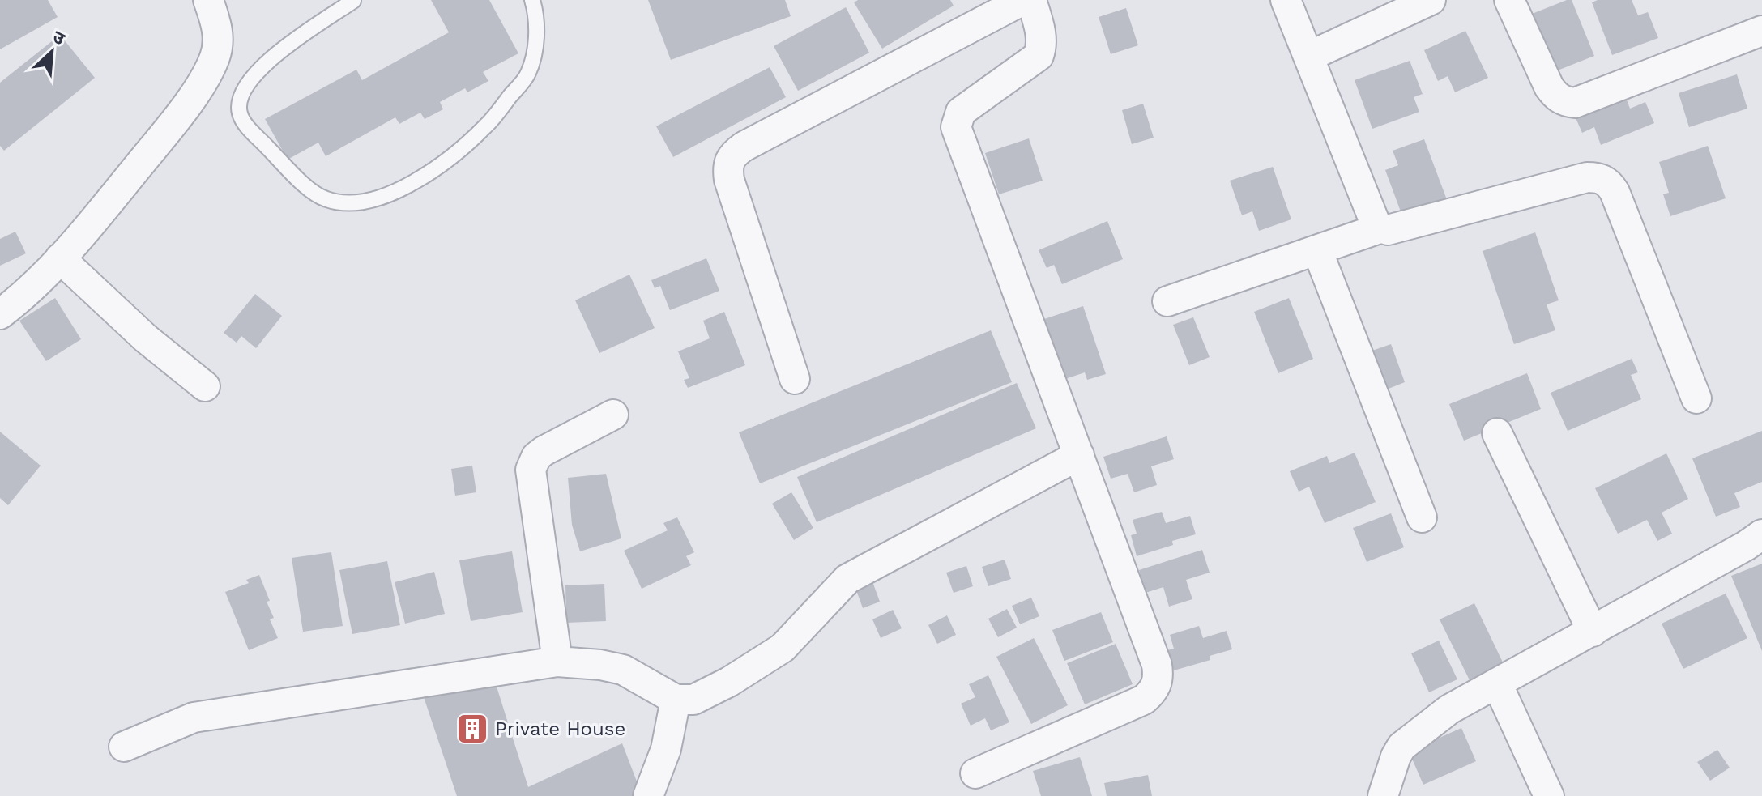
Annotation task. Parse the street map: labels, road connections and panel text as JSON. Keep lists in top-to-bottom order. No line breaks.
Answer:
{"places":{"building":["Private House"]},"north":"top right"}
